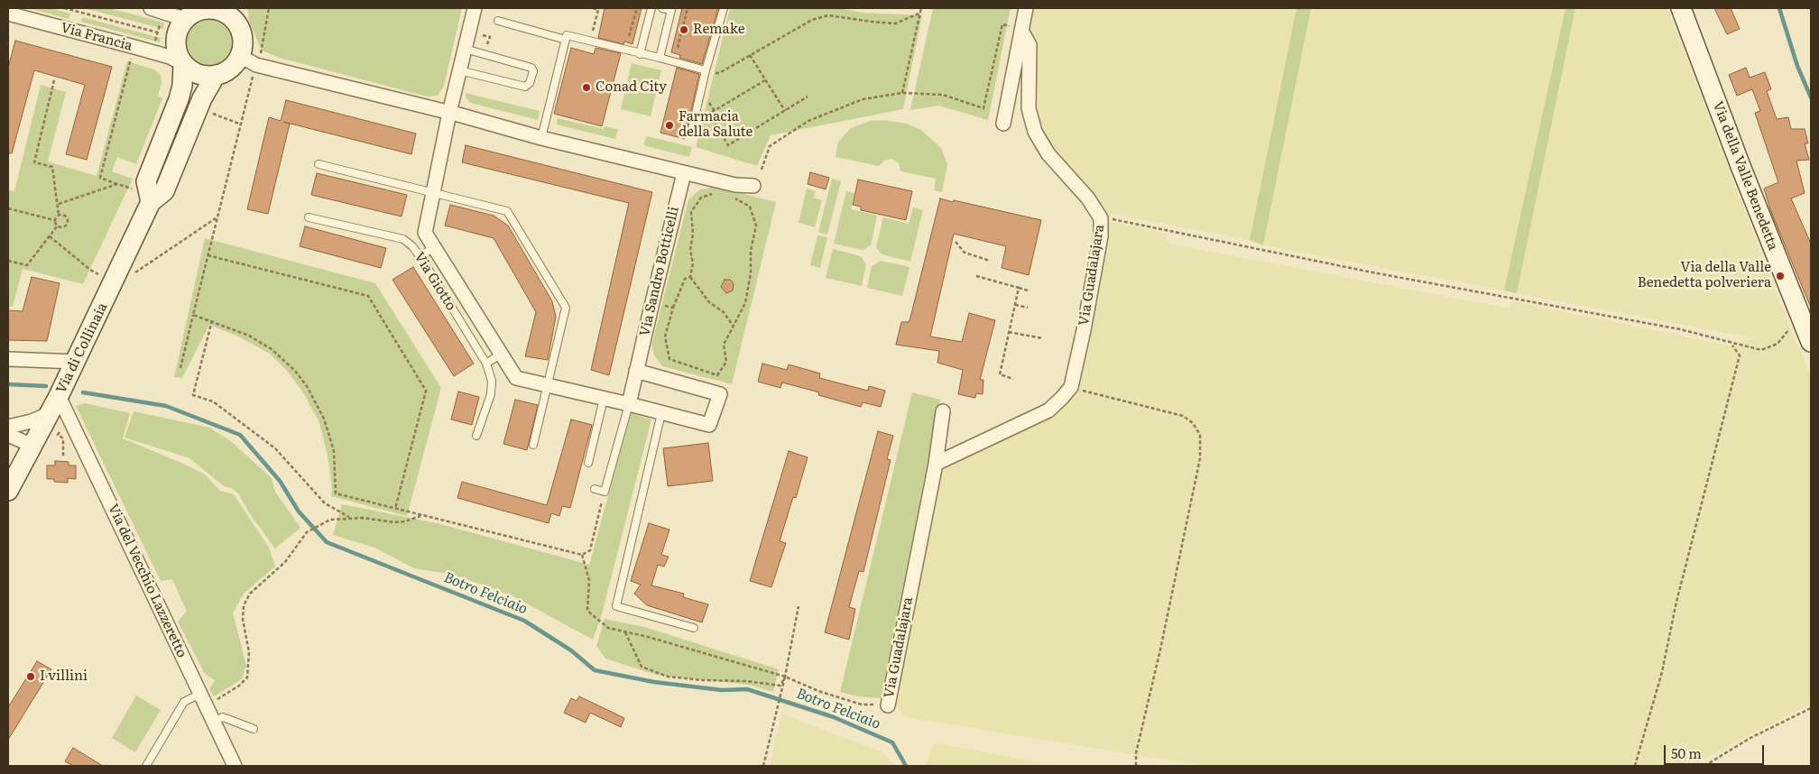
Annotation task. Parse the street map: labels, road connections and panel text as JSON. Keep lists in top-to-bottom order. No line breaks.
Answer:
{"streets":{"street":["Via Francia","Via della Valle Benedetta","Via Sandro Botticelli","Via Guadalajara","Via Giotto","Via di Collinaia","Via del Vecchio Lazzeretto"]},"crossings":[["Via Francia","Via di Collinaia"],["Via Sandro Botticelli","Via Giotto"],["Via di Collinaia","Via del Vecchio Lazzeretto"]],"water":["Botro Felciaio"],"places":["Remake","Conad City","Farmacia della Salute","Via della Valle Benedetta polveriera","I villini"],"scale_bar":"50 m"}
